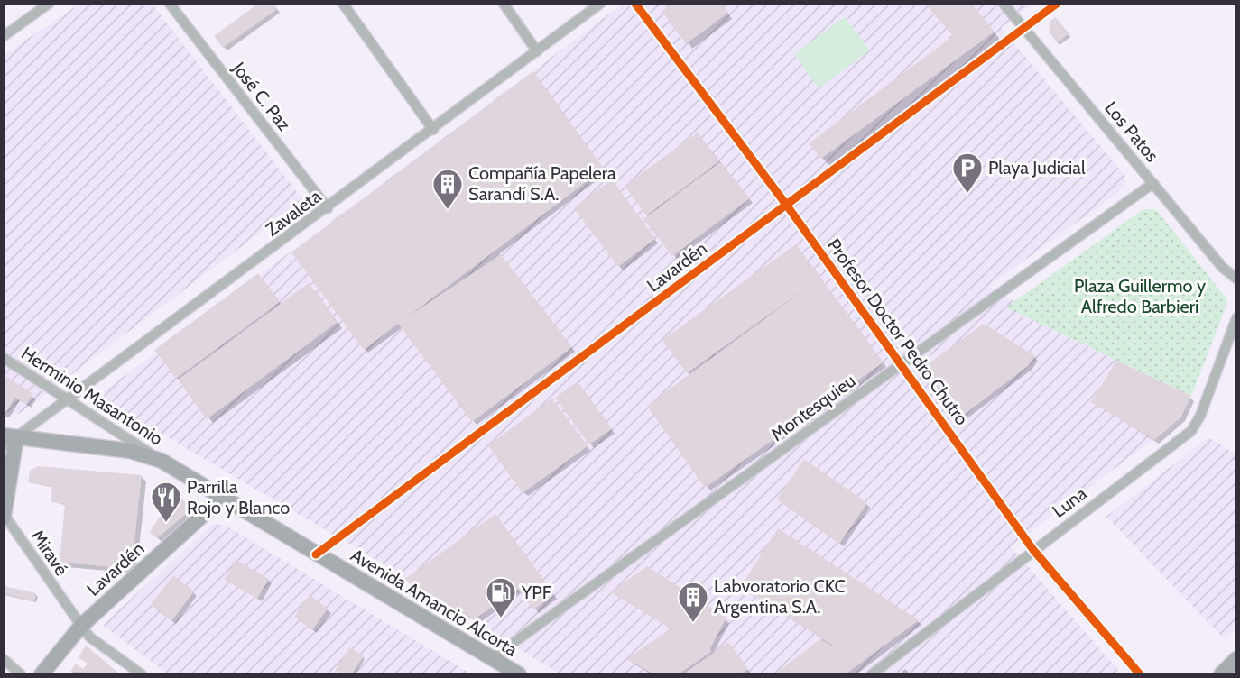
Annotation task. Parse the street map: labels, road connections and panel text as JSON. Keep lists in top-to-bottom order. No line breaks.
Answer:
{"streets":{"main road":["Lavardén","Avenida Amancio Alcorta"],"street":["José C. Paz","Los Patos","Zavaleta","Profesor Doctor Pedro Chutro","Herminio Masantonio","Montesquieu","Luna","Miravé"]},"crossings":[["José C. Paz","Zavaleta"],["Los Patos","Lavardén"],["Los Patos","Montesquieu"],["Zavaleta","Herminio Masantonio"],["Zavaleta","Avenida Amancio Alcorta"],["Lavardén","Profesor Doctor Pedro Chutro"],["Lavardén","Miravé"],["Lavardén","Avenida Amancio Alcorta"],["Profesor Doctor Pedro Chutro","Montesquieu"],["Profesor Doctor Pedro Chutro","Luna"],["Herminio Masantonio","Avenida Amancio Alcorta"],["Montesquieu","Avenida Amancio Alcorta"]],"parks":["Plaza Guillermo y Alfredo Barbieri"],"places":{"parking":["Playa Judicial"],"building":["Compañía Papelera Sarandí S.A.","Labvoratorio CKC Argentina S.A."],"restaurant":["Parrilla Rojo y Blanco"],"fuel station":["YPF"]}}
